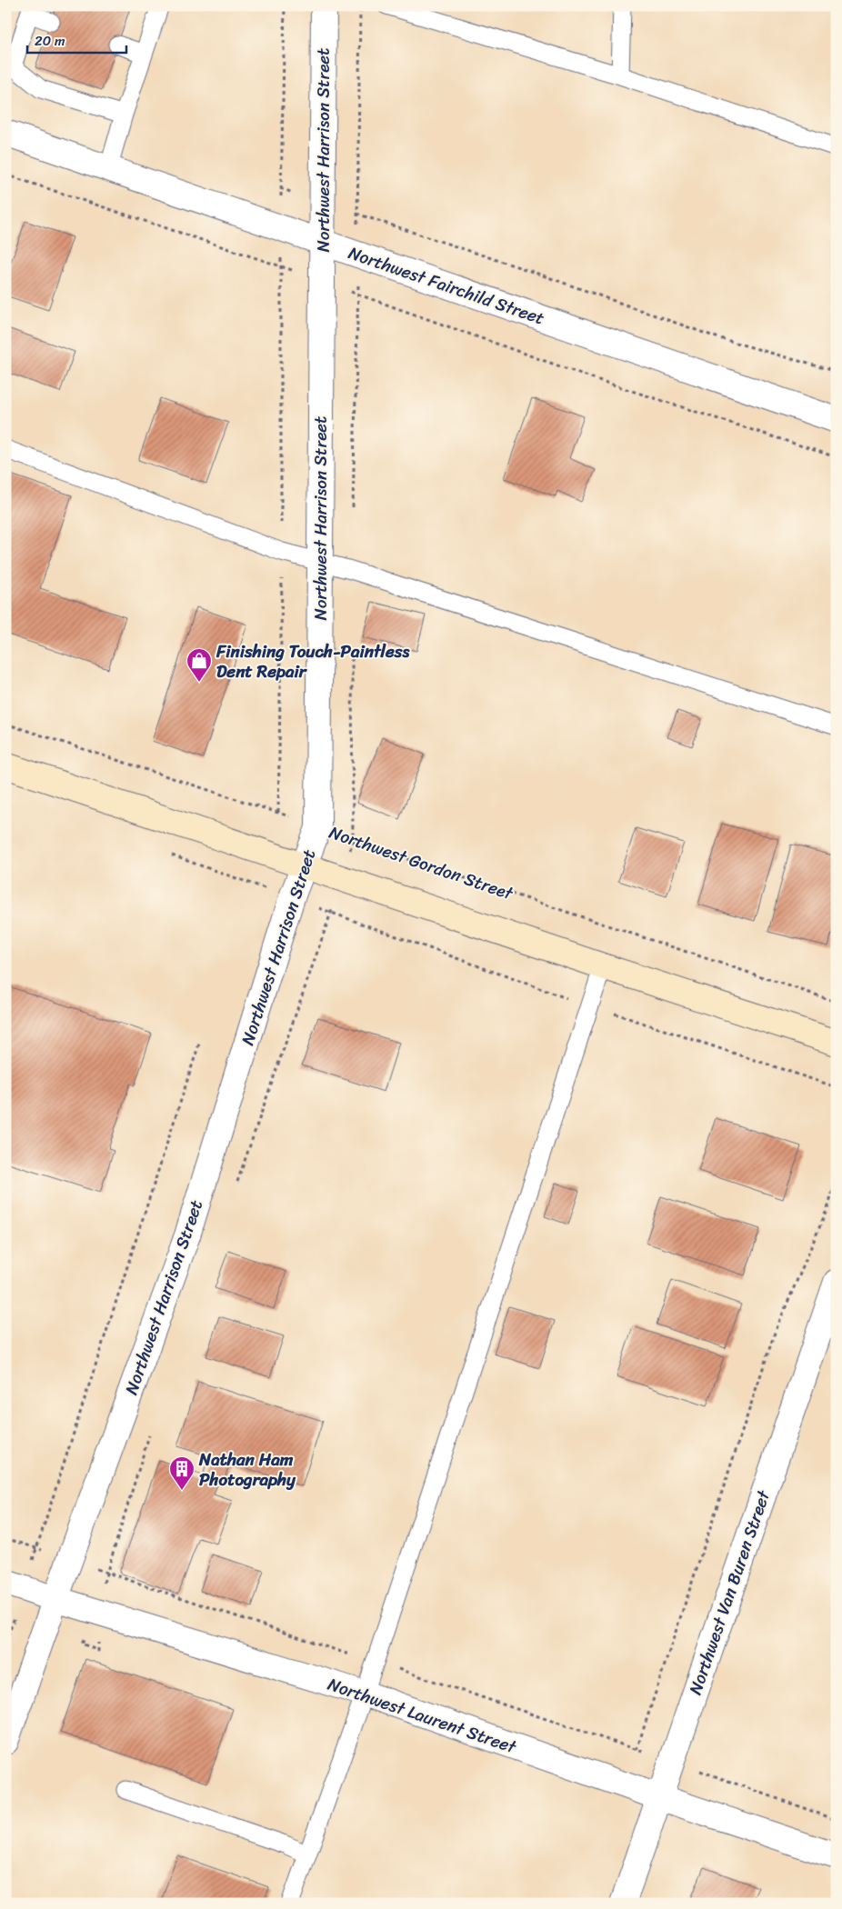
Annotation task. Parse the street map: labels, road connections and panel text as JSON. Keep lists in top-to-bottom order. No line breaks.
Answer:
{"streets":{"street":["Northwest Harrison Street","Northwest Fairchild Street","Northwest Van Buren Street","Northwest Laurent Street"],"path":["Northwest Gordon Street"]},"crossings":[["Northwest Harrison Street","Northwest Fairchild Street"],["Northwest Harrison Street","Northwest Gordon Street"],["Northwest Harrison Street","Northwest Laurent Street"],["Northwest Van Buren Street","Northwest Laurent Street"]],"places":{"shop":["Finishing Touch-Paintless Dent Repair"],"building":["Nathan Ham Photography"]},"scale_bar":"20 m"}
